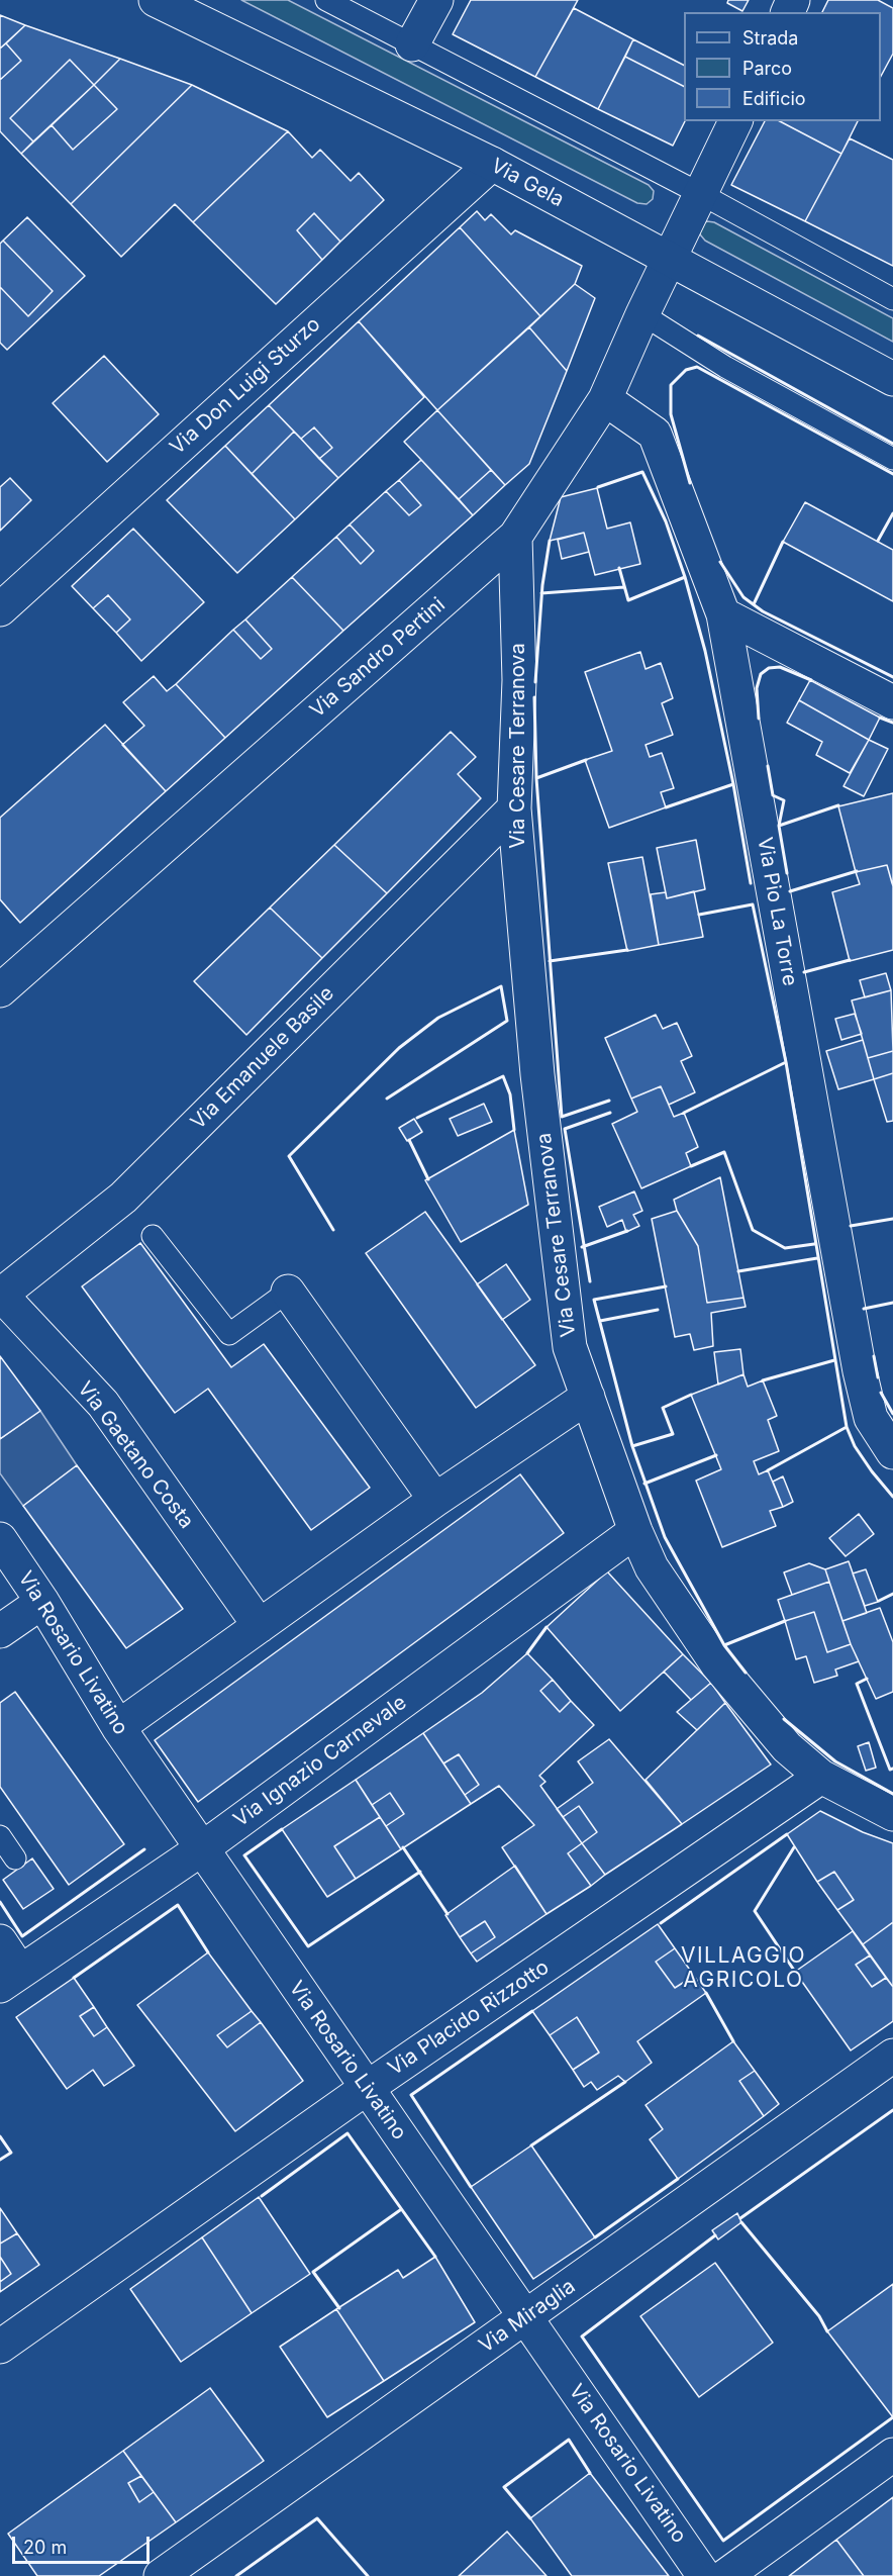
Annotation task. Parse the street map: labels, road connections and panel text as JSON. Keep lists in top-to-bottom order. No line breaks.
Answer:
{"streets":{"street":["Via Gela","Via Don Luigi Sturzo","Via Sandro Pertini","Via Cesare Terranova","Via Pio La Torre","Via Emanuele Basile","Via Gaetano Costa","Via Rosario Livatino","Via Ignazio Carnevale","Via Placido Rizzotto","Via Miraglia"]},"crossings":[["Via Gela","Via Don Luigi Sturzo"],["Via Gela","Via Sandro Pertini"],["Via Sandro Pertini","Via Cesare Terranova"],["Via Sandro Pertini","Via Pio La Torre"],["Via Cesare Terranova","Via Emanuele Basile"],["Via Cesare Terranova","Via Ignazio Carnevale"],["Via Cesare Terranova","Via Placido Rizzotto"],["Via Emanuele Basile","Via Gaetano Costa"],["Via Rosario Livatino","Via Ignazio Carnevale"],["Via Rosario Livatino","Via Placido Rizzotto"],["Via Rosario Livatino","Via Miraglia"]],"districts":["VILLAGGIO AGRICOLO"],"legend":["Strada","Parco","Edificio"],"scale_bar":"20 m"}
